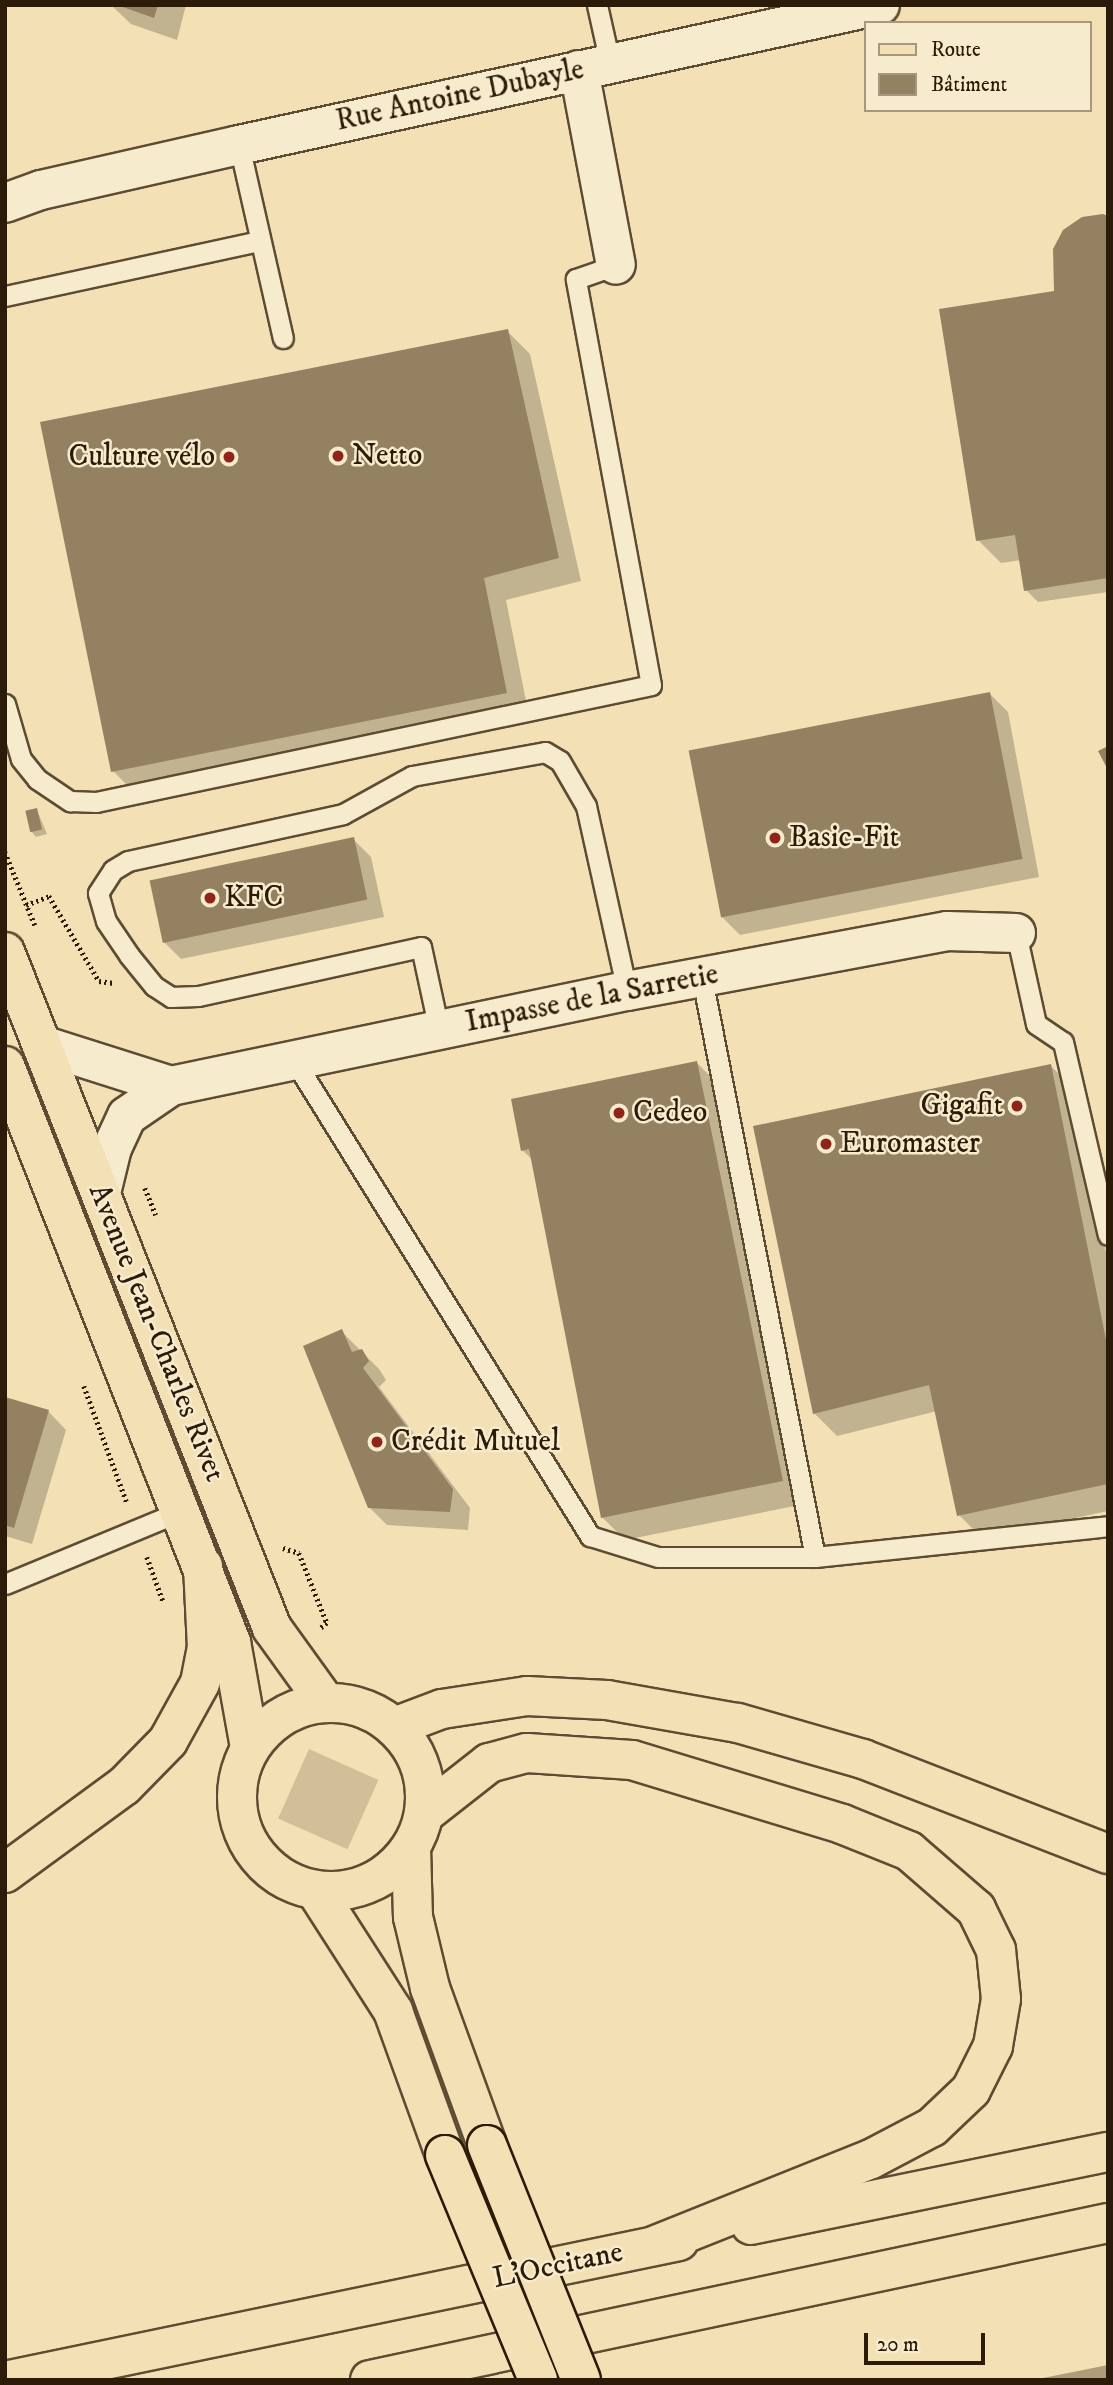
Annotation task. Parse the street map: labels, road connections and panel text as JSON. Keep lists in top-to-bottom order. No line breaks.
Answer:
{"streets":{"main road":["Avenue Jean-Charles Rivet","L'Occitane"],"street":["Rue Antoine Dubayle","Impasse de la Sarretie"]},"places":["Netto","Culture vélo","Basic-Fit","KFC","Gigafit","Cedeo","Euromaster","Crédit Mutuel"],"legend":["Route","Bâtiment"],"scale_bar":"20 m"}
